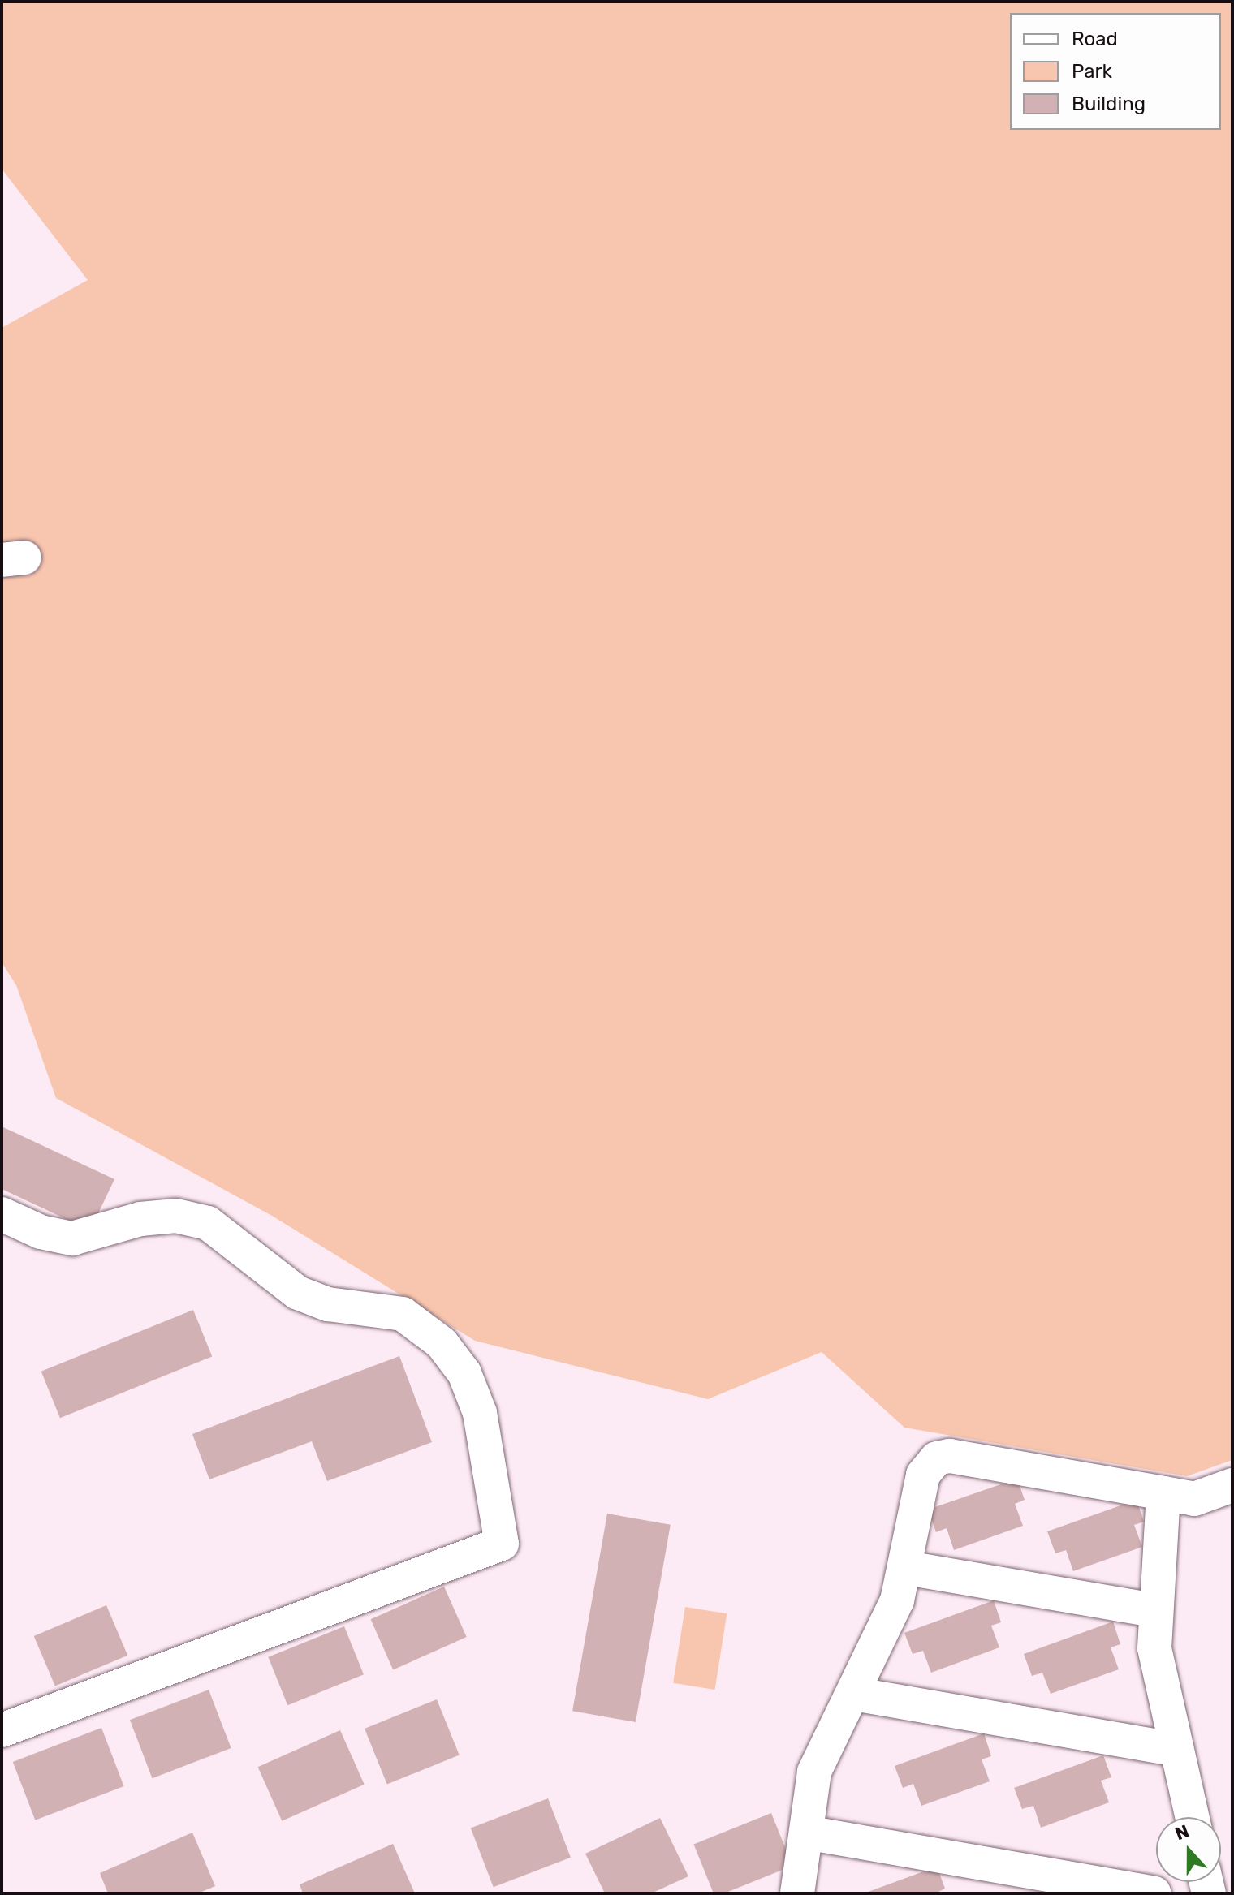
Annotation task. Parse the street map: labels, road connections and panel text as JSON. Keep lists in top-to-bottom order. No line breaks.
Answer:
{"legend":["Road","Park","Building"],"north":"top"}
